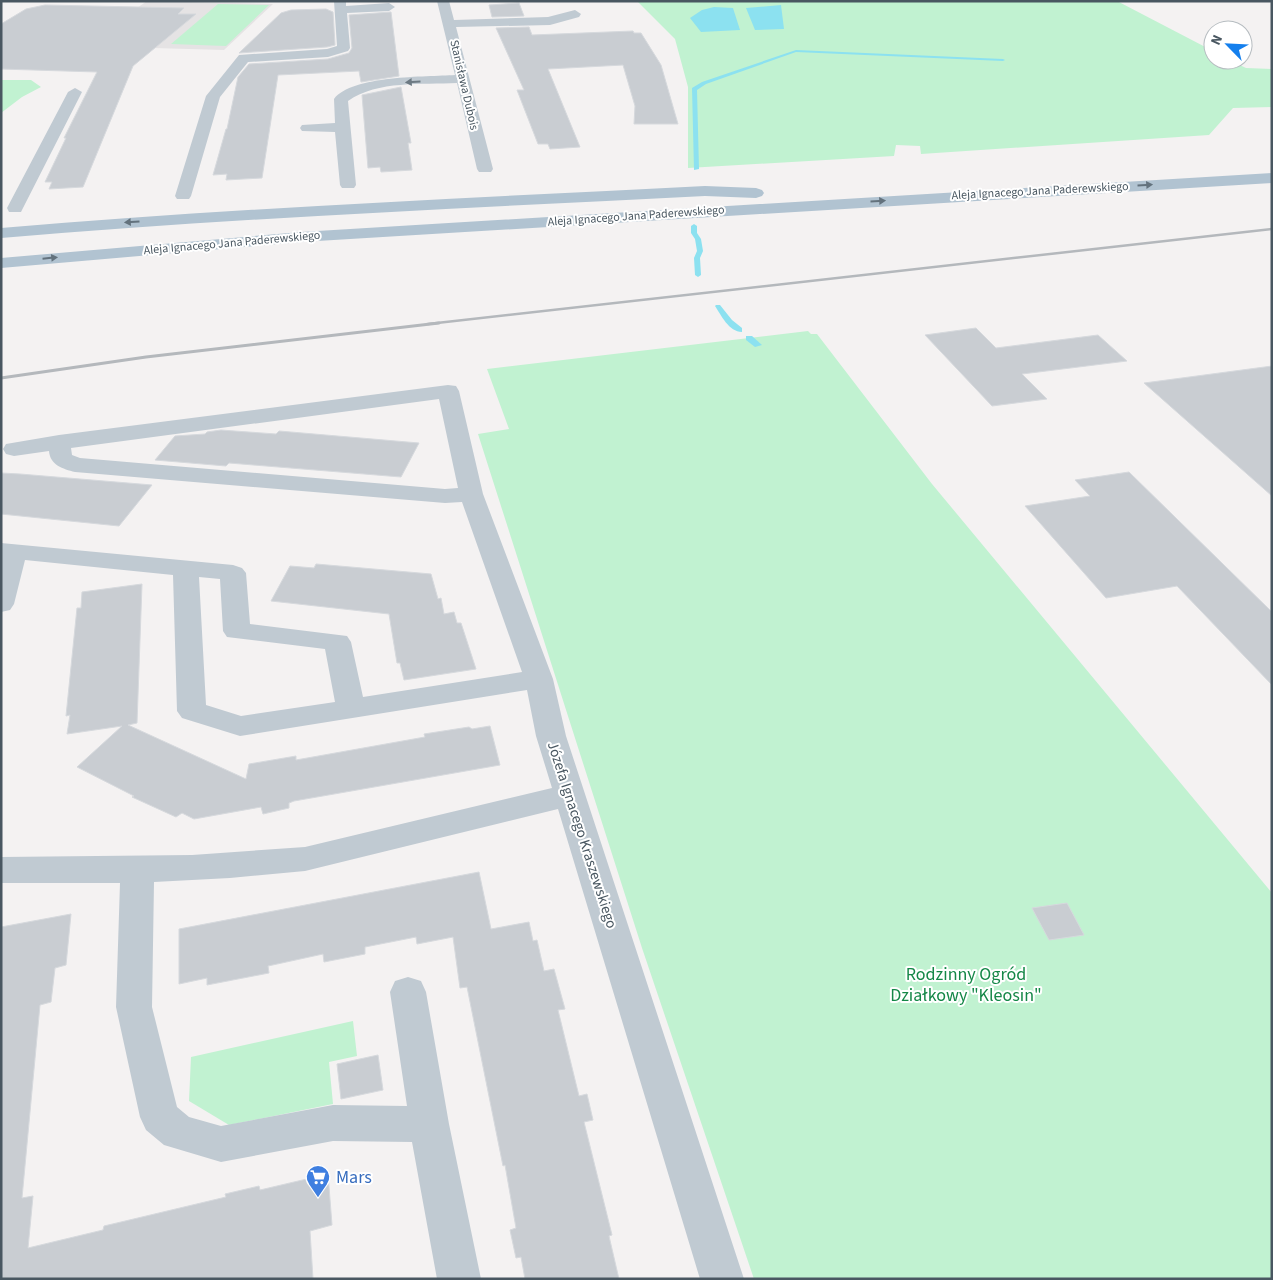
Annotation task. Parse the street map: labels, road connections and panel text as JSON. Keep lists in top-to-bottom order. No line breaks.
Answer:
{"streets":{"main road":["Aleja Ignacego Jana Paderewskiego"],"street":["Stanisława Dubois","Józefa Ignacego Kraszewskiego"]},"parks":["Rodzinny Ogród Działkowy \"Kleosin\""],"places":{"supermarket":["Mars"]},"north":"top left"}
